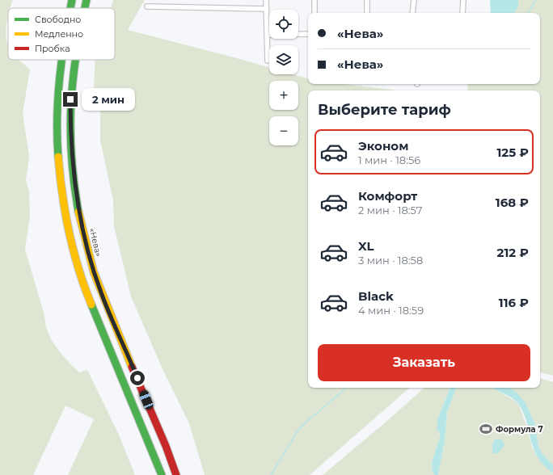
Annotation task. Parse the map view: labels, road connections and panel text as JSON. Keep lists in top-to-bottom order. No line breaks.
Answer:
{"streets":{"highway":["«Нева»"]},"places":{"sports":["Формула 7"]},"legend":["Свободно","Медленно","Пробка"],"page":{"map_buttons":["+","−"],"banner":["«Нева»","«Нева»"],"bubble":"2 мин","heading":"Выберите тариф","list":[{"name":"Эконом","note":"1 мин · 18:56","value":"125 ₽"},{"name":"Комфорт","note":"2 мин · 18:57","value":"168 ₽"},{"name":"XL","note":"3 мин · 18:58","value":"212 ₽"},{"name":"Black","note":"4 мин · 18:59","value":"116 ₽"}],"buttons":"Заказать"}}
